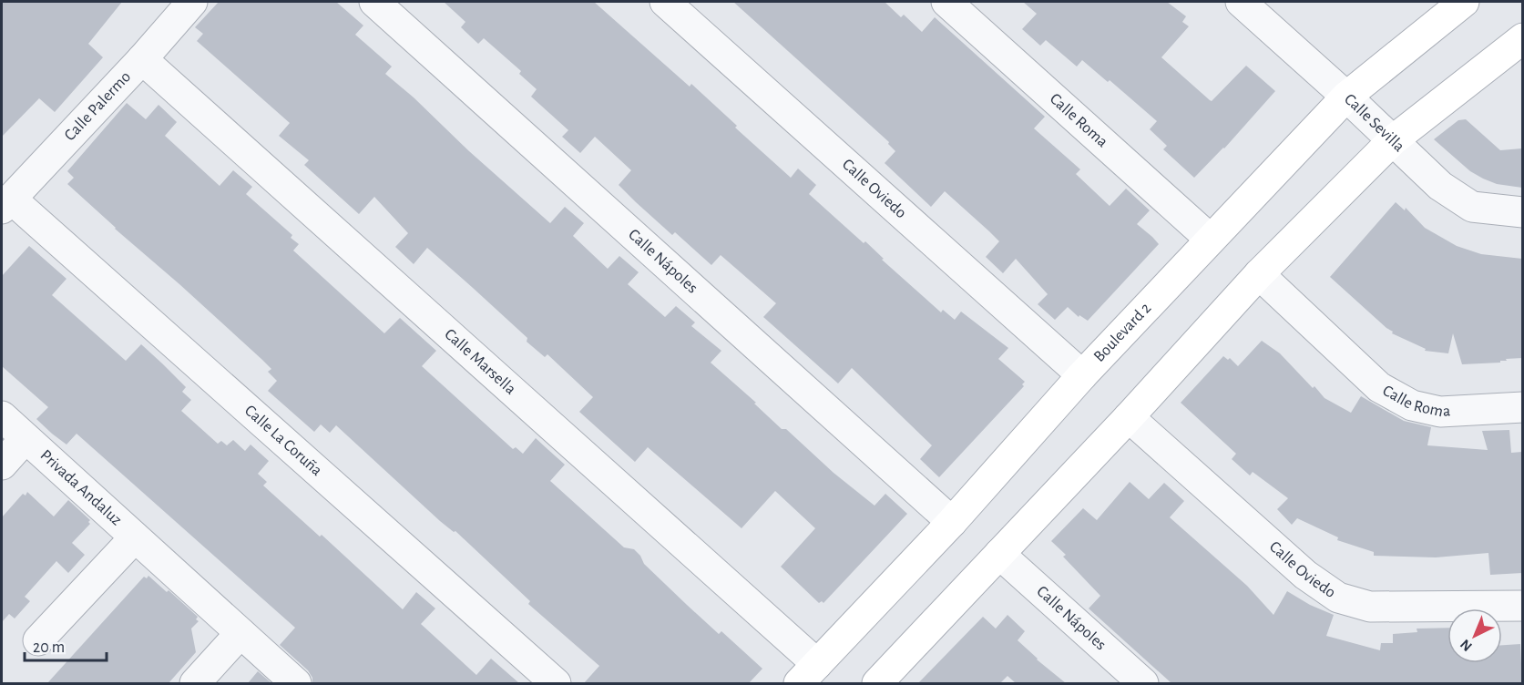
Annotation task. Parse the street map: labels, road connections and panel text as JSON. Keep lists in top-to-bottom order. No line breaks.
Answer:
{"streets":{"main road":["Boulevard 2"],"street":["Calle Palermo","Calle Roma","Calle Sevilla","Calle Oviedo","Calle Nápoles","Calle Marsella","Calle La Coruña","Privada Andaluz"]},"crossings":[["Calle Palermo","Calle Marsella"],["Calle Palermo","Calle La Coruña"],["Calle Roma","Boulevard 2"],["Calle Sevilla","Boulevard 2"],["Calle Oviedo","Boulevard 2"],["Calle Nápoles","Boulevard 2"],["Boulevard 2","Calle Marsella"]],"scale_bar":"20 m","north":"bottom left"}
